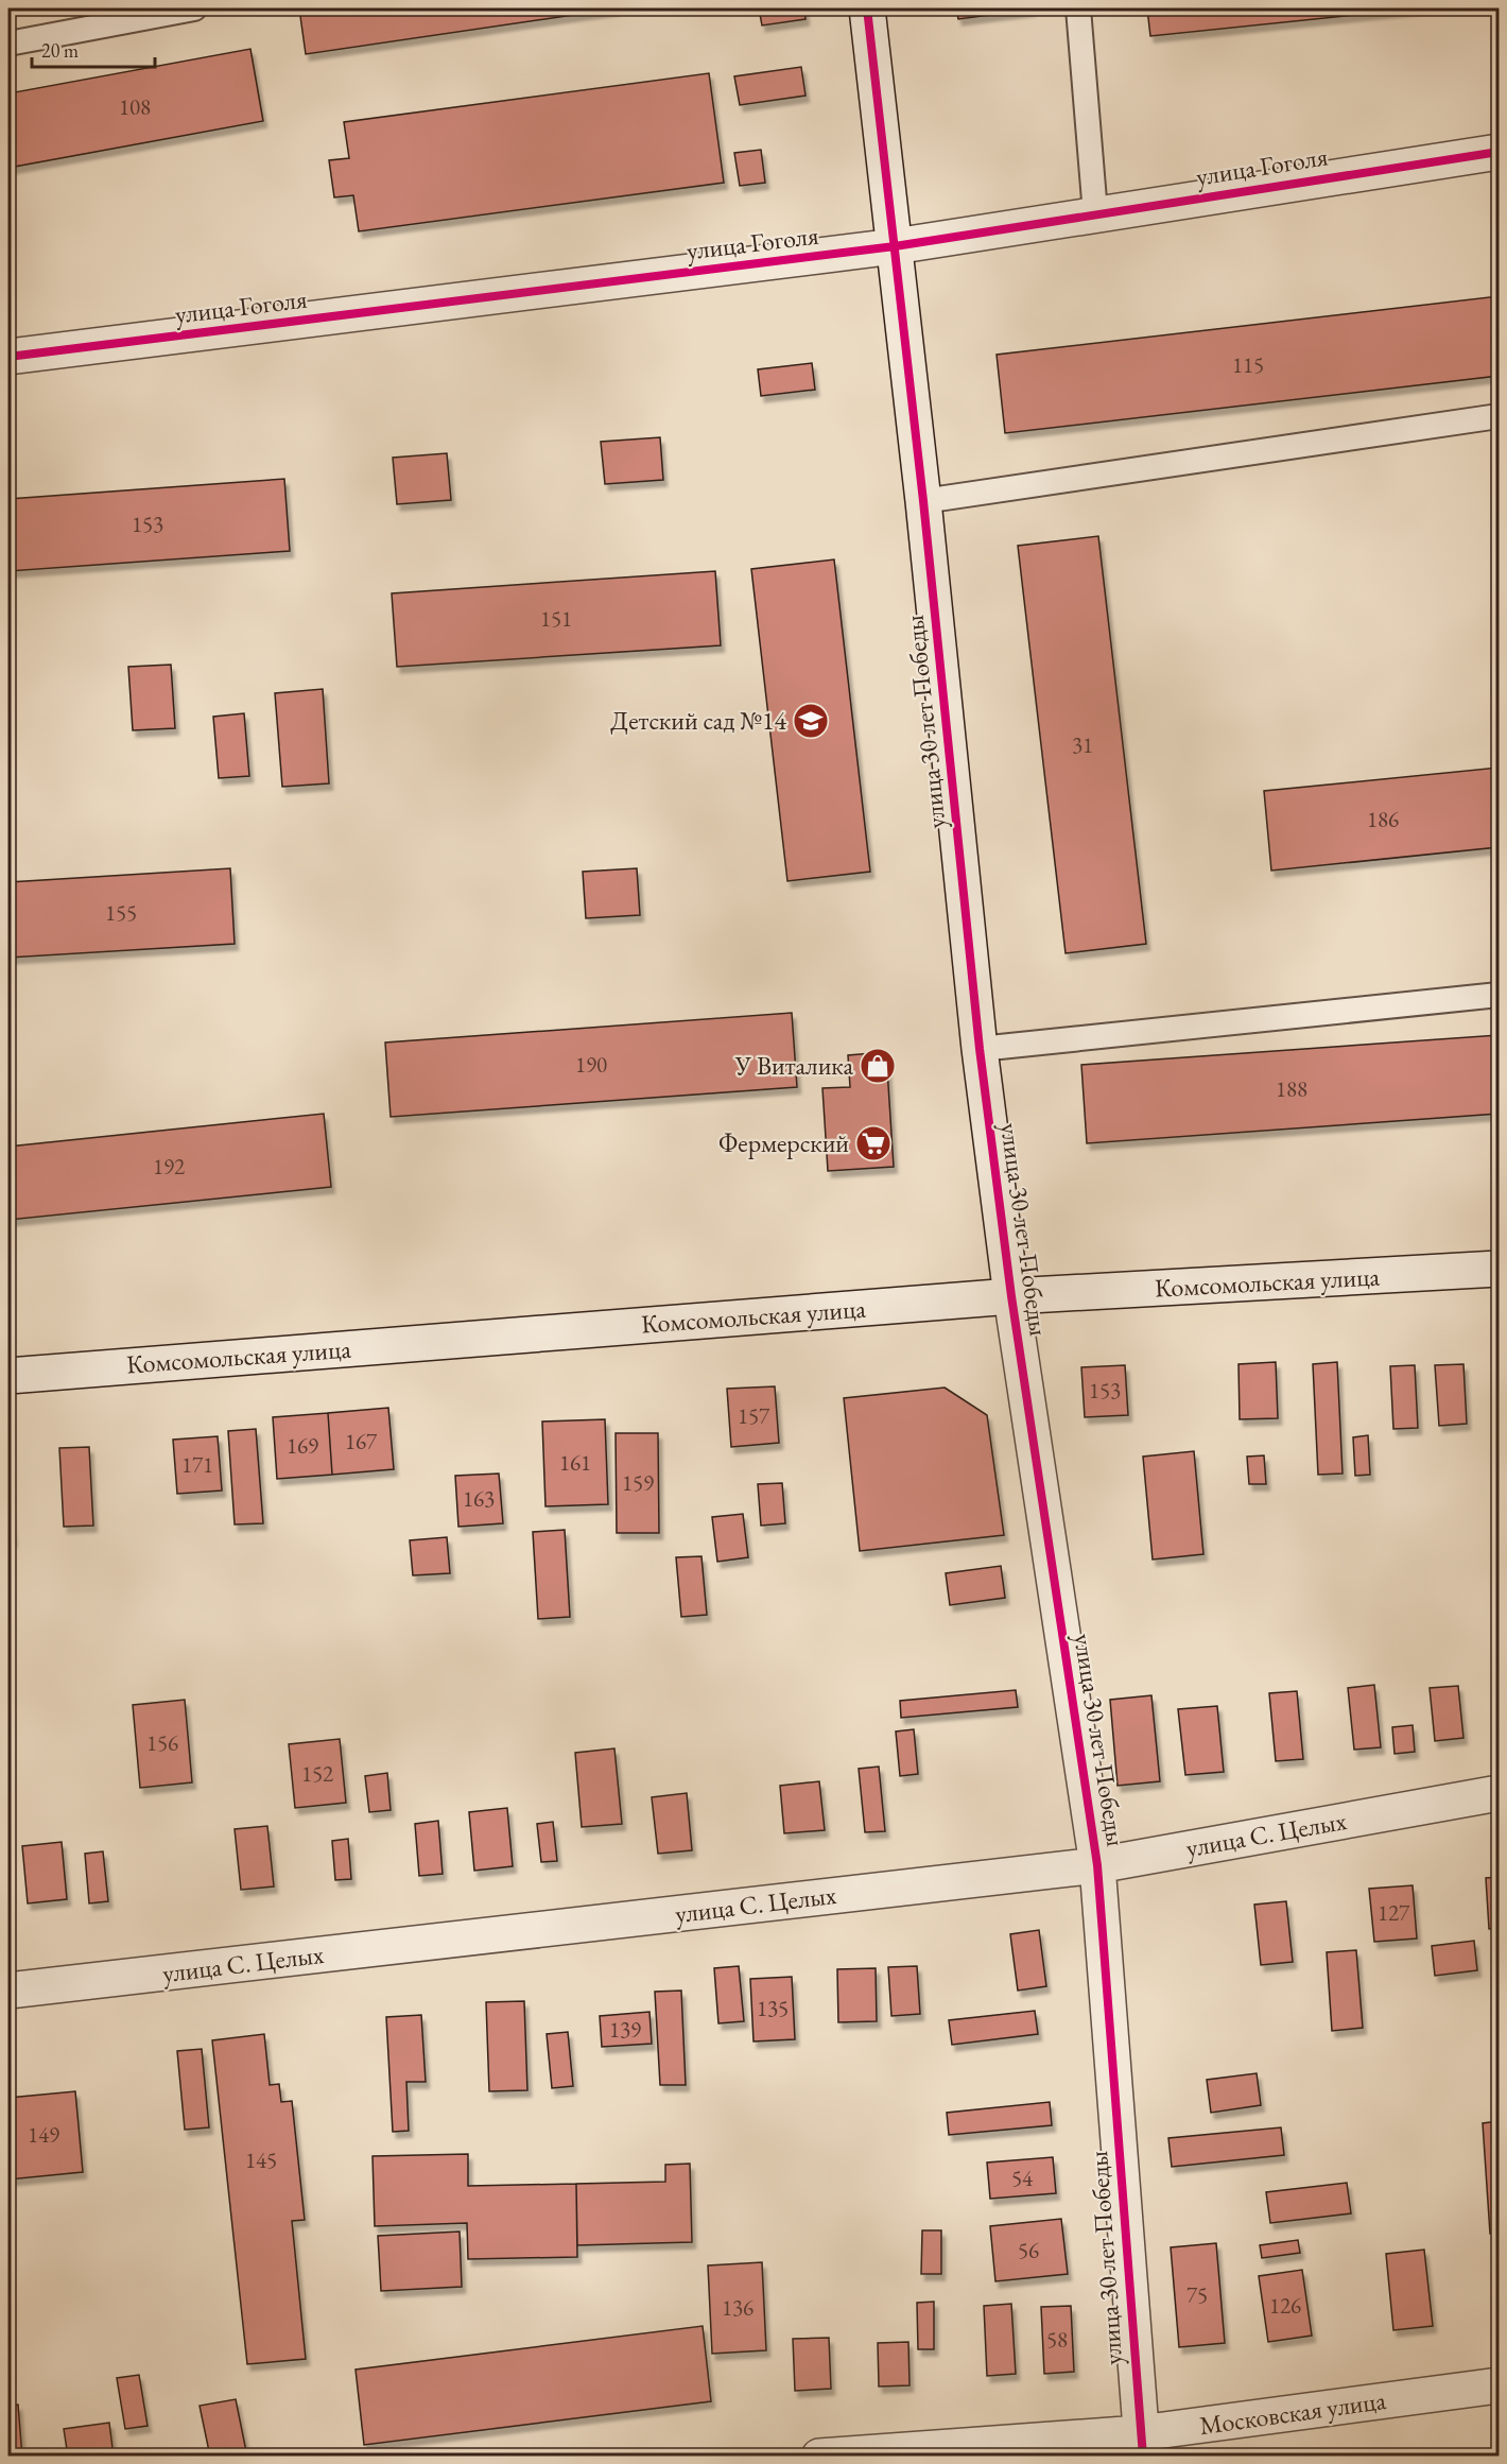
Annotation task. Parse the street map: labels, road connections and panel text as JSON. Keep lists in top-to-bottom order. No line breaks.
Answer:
{"streets":{"street":["улица Гоголя","улица 30 лет Победы","Комсомольская улица","улица С. Целых","Московская улица"]},"crossings":[["улица Гоголя","улица 30 лет Победы"],["улица 30 лет Победы","Комсомольская улица"],["улица 30 лет Победы","улица С. Целых"],["улица 30 лет Победы","Московская улица"]],"places":{"school or university":["Детский сад №14"],"shop":["У Виталика"],"supermarket":["Фермерский"]},"house_numbers":["108","115","153","151","31","186","155","190","188","192","153","157","167","169","161","171","159","163","156","152","127","135","139","149","145","54","56","75","126","136","58"],"scale_bar":"20 m"}
